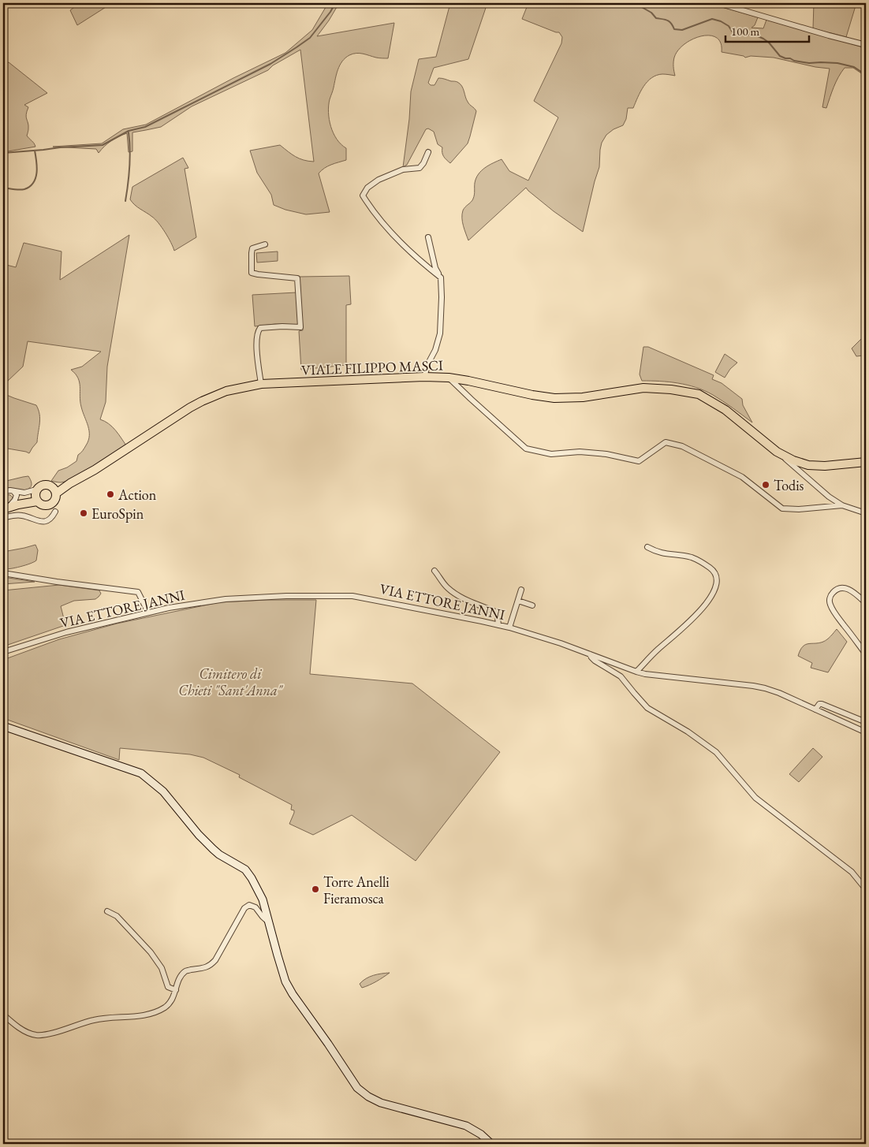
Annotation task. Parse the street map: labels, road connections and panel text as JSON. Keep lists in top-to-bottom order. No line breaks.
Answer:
{"streets":{"main road":["VIALE FILIPPO MASCI"],"street":["VIA ETTORE JANNI"]},"parks":["Cimitero di Chieti \"Sant'Anna\""],"places":["Todis","Action","EuroSpin","Torre Anelli Fieramosca"],"scale_bar":"100 m"}
